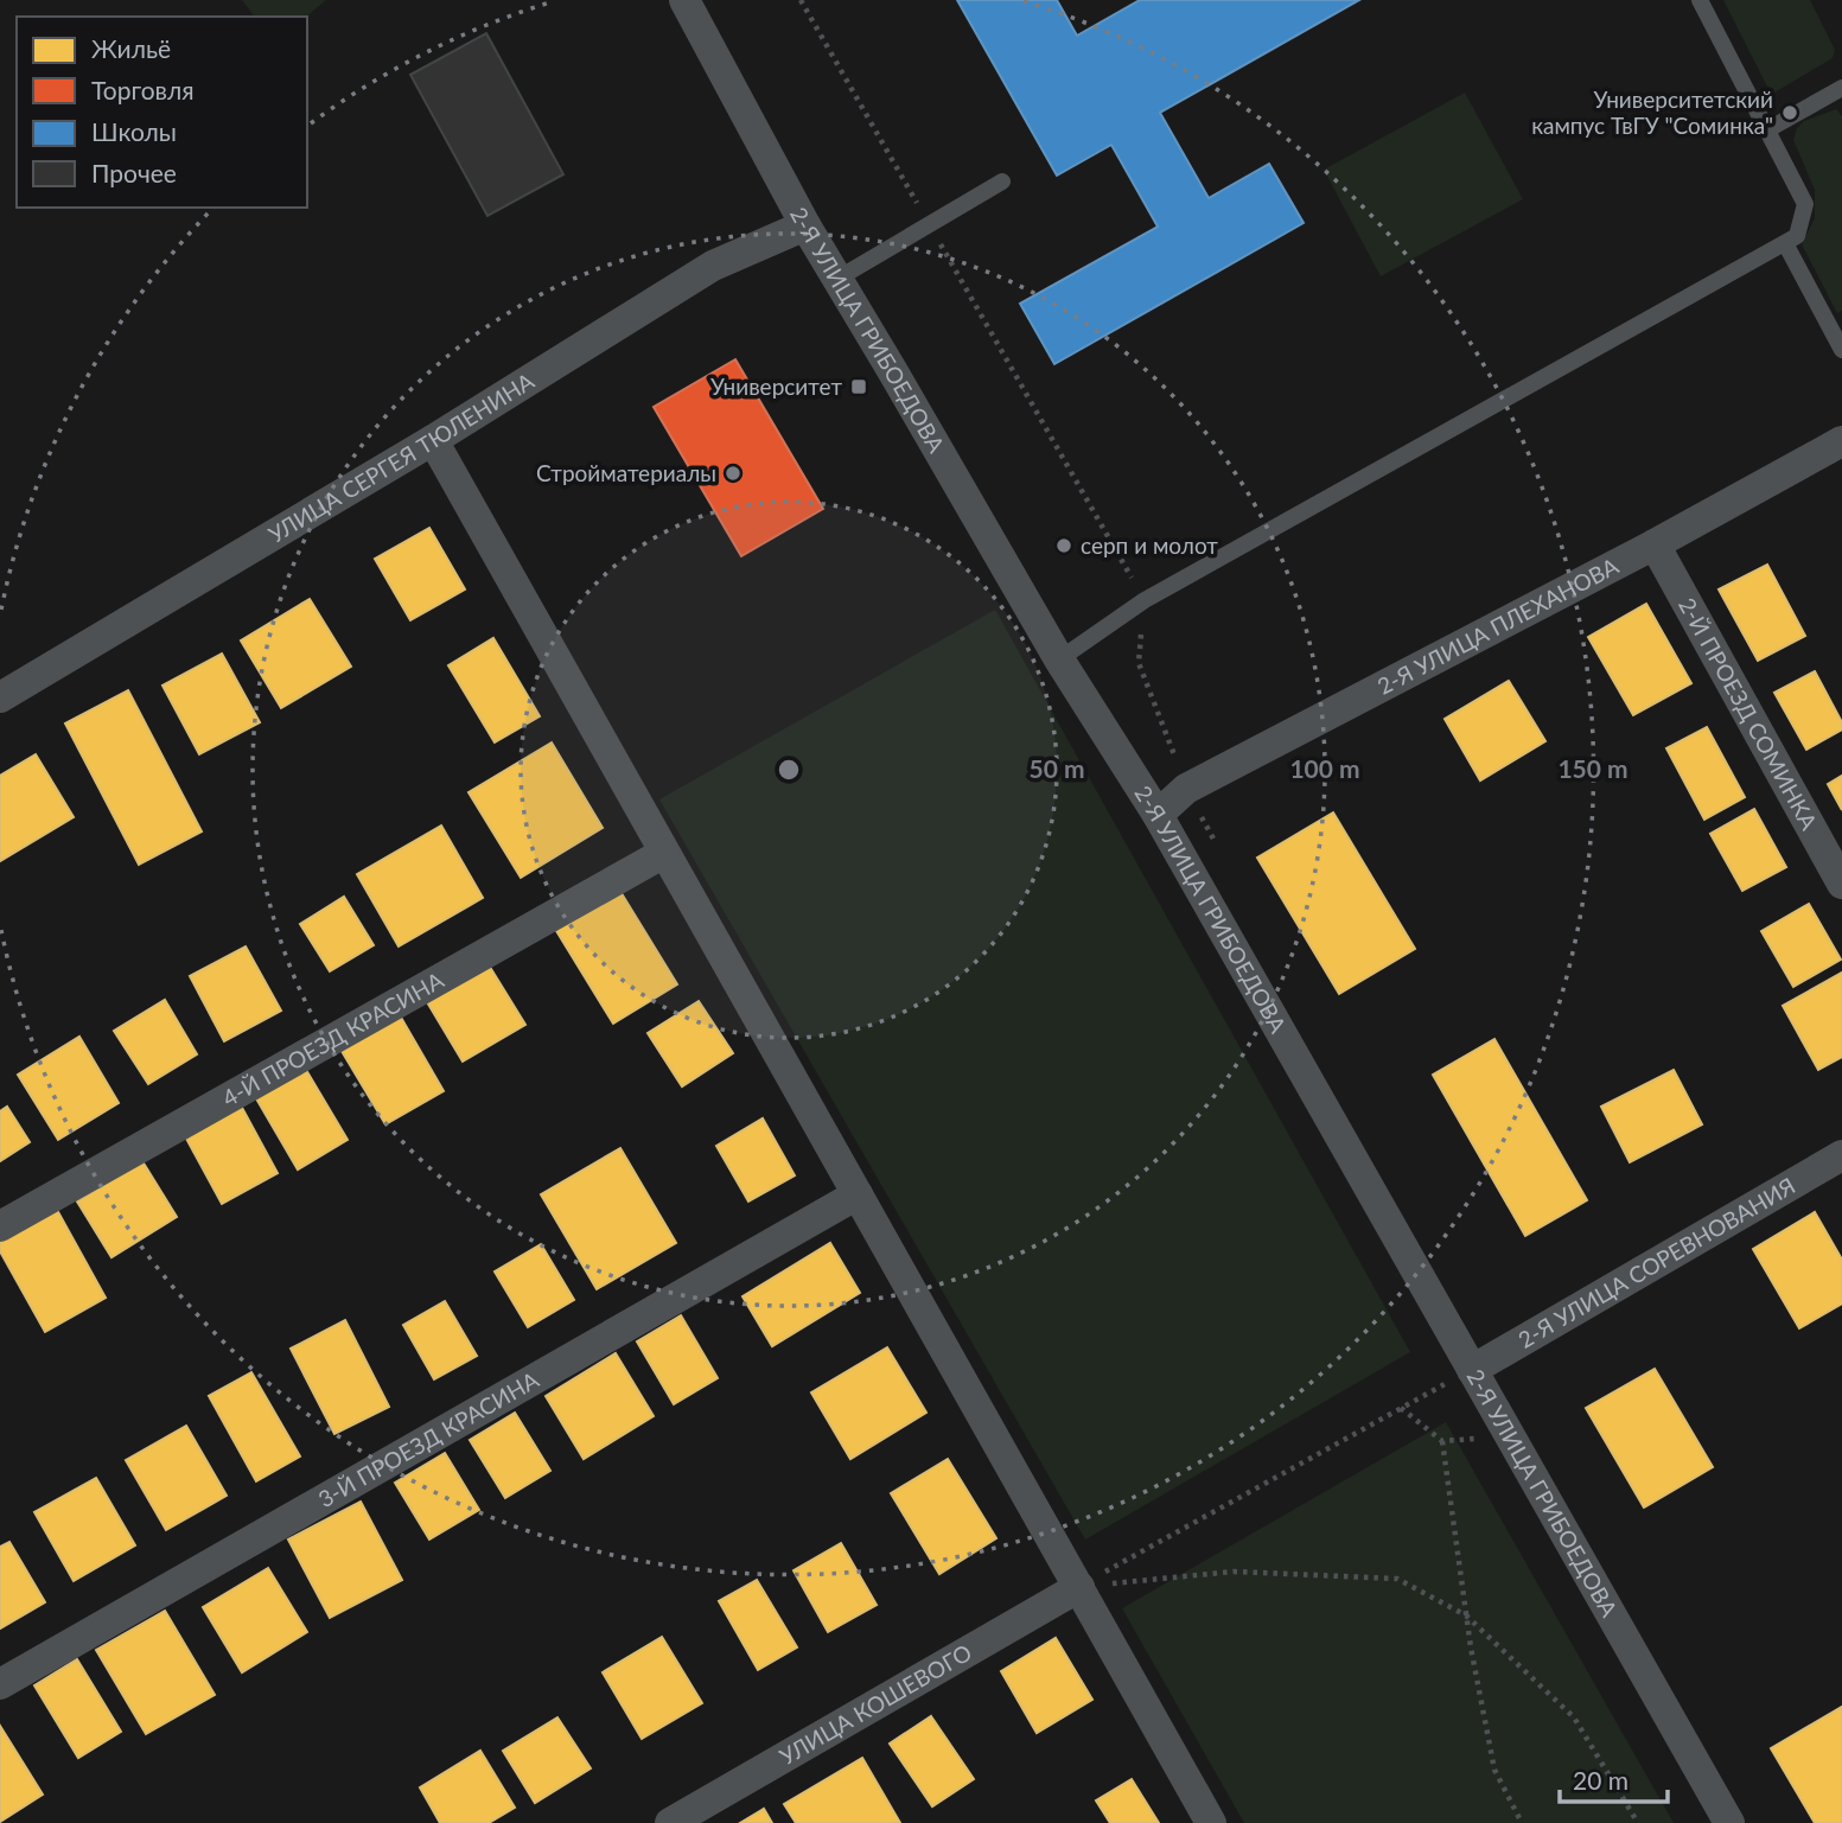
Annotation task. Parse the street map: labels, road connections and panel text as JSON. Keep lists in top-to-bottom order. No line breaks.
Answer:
{"streets":{"street":["2-Я УЛИЦА ГРИБОЕДОВА","УЛИЦА СЕРГЕЯ ТЮЛЕНИНА","2-Я УЛИЦА ПЛЕХАНОВА","2-Й ПРОЕЗД СОМИНКА","4-Й ПРОЕЗД КРАСИНА","2-Я УЛИЦА СОРЕВНОВАНИЯ","3-Й ПРОЕЗД КРАСИНА","УЛИЦА КОШЕВОГО"]},"crossings":[["2-Я УЛИЦА ГРИБОЕДОВА","УЛИЦА СЕРГЕЯ ТЮЛЕНИНА"],["2-Я УЛИЦА ГРИБОЕДОВА","2-Я УЛИЦА ПЛЕХАНОВА"],["2-Я УЛИЦА ГРИБОЕДОВА","2-Я УЛИЦА СОРЕВНОВАНИЯ"],["2-Я УЛИЦА ПЛЕХАНОВА","2-Й ПРОЕЗД СОМИНКА"]],"places":{"other":["Университетский кампус ТвГУ \"Соминка\"","Стройматериалы","серп и молот"],"transit":["Университет"]},"legend":["Жильё","Торговля","Школы","Прочее"],"scale_bar":"20 m","rings":["50 m","100 m","150 m"]}
